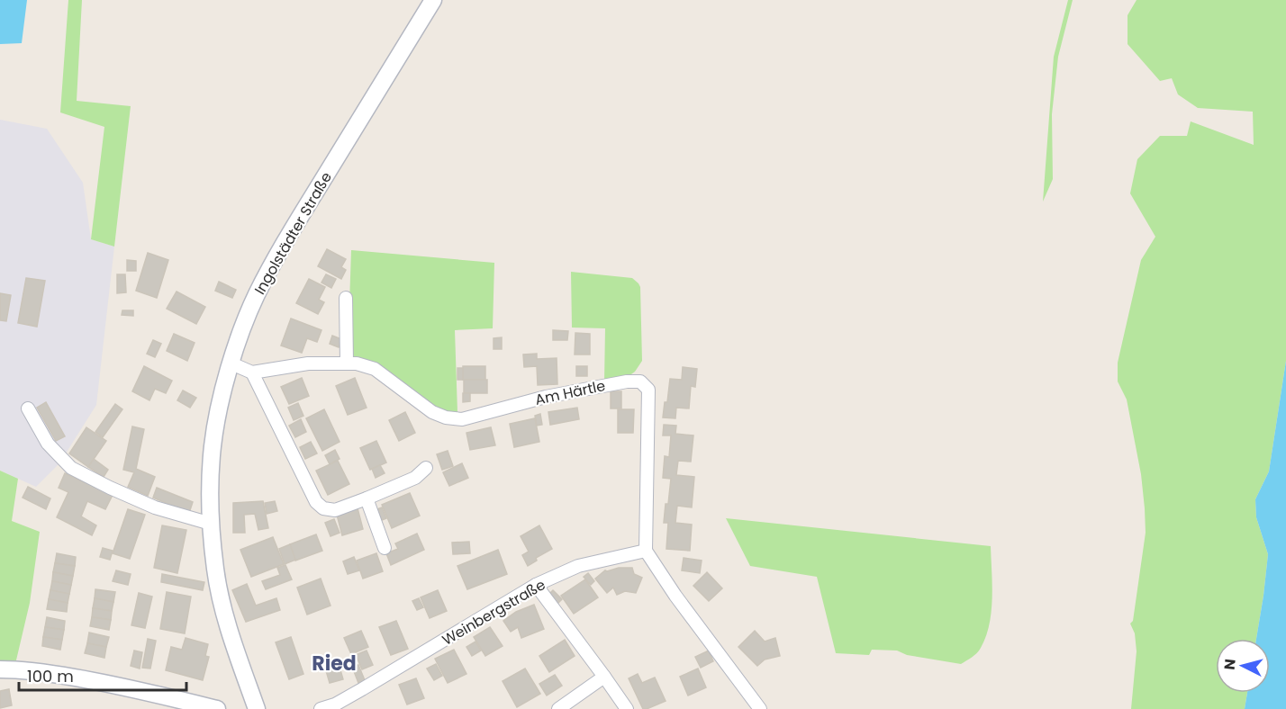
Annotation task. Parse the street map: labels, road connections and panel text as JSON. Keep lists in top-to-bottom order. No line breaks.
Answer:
{"streets":{"main road":["Ingolstädter Straße"],"street":["Am Härtle","Weinbergstraße"]},"crossings":[["Am Härtle","Weinbergstraße"]],"districts":["Ried"],"scale_bar":"100 m","north":"left"}
